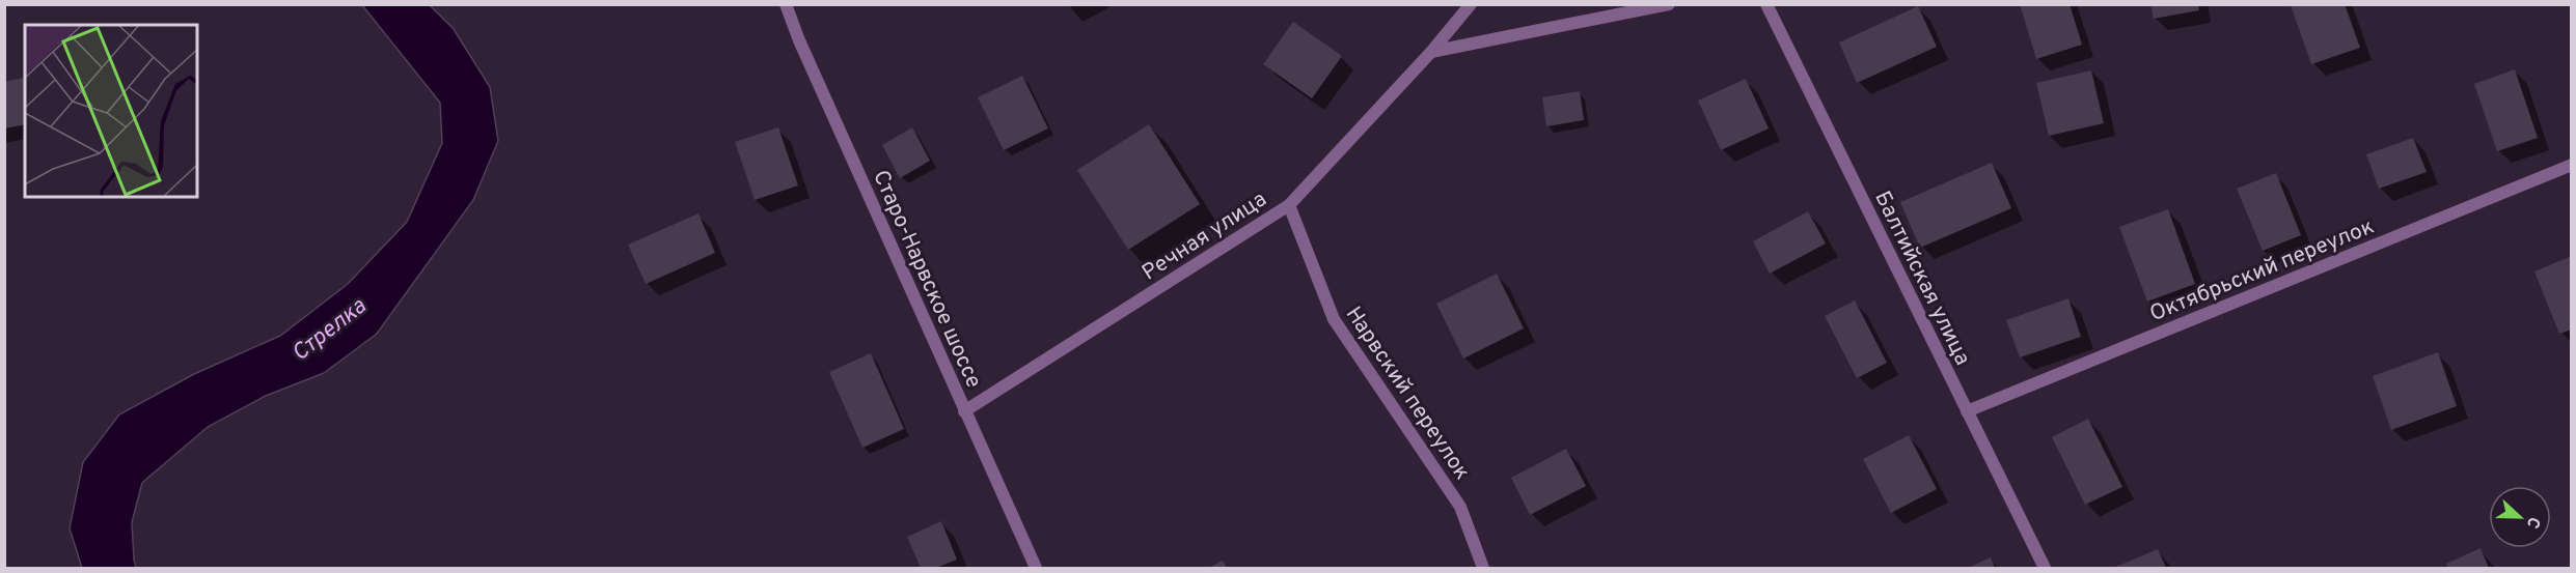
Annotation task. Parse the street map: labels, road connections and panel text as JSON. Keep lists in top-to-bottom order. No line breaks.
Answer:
{"streets":{"street":["Речная улица","Октябрьский переулок","Балтийская улица","Старо-Нарвское шоссе","Нарвский переулок"]},"crossings":[["Речная улица","Старо-Нарвское шоссе"],["Речная улица","Нарвский переулок"],["Октябрьский переулок","Балтийская улица"]],"water":["Стрелка"],"north":"right"}
